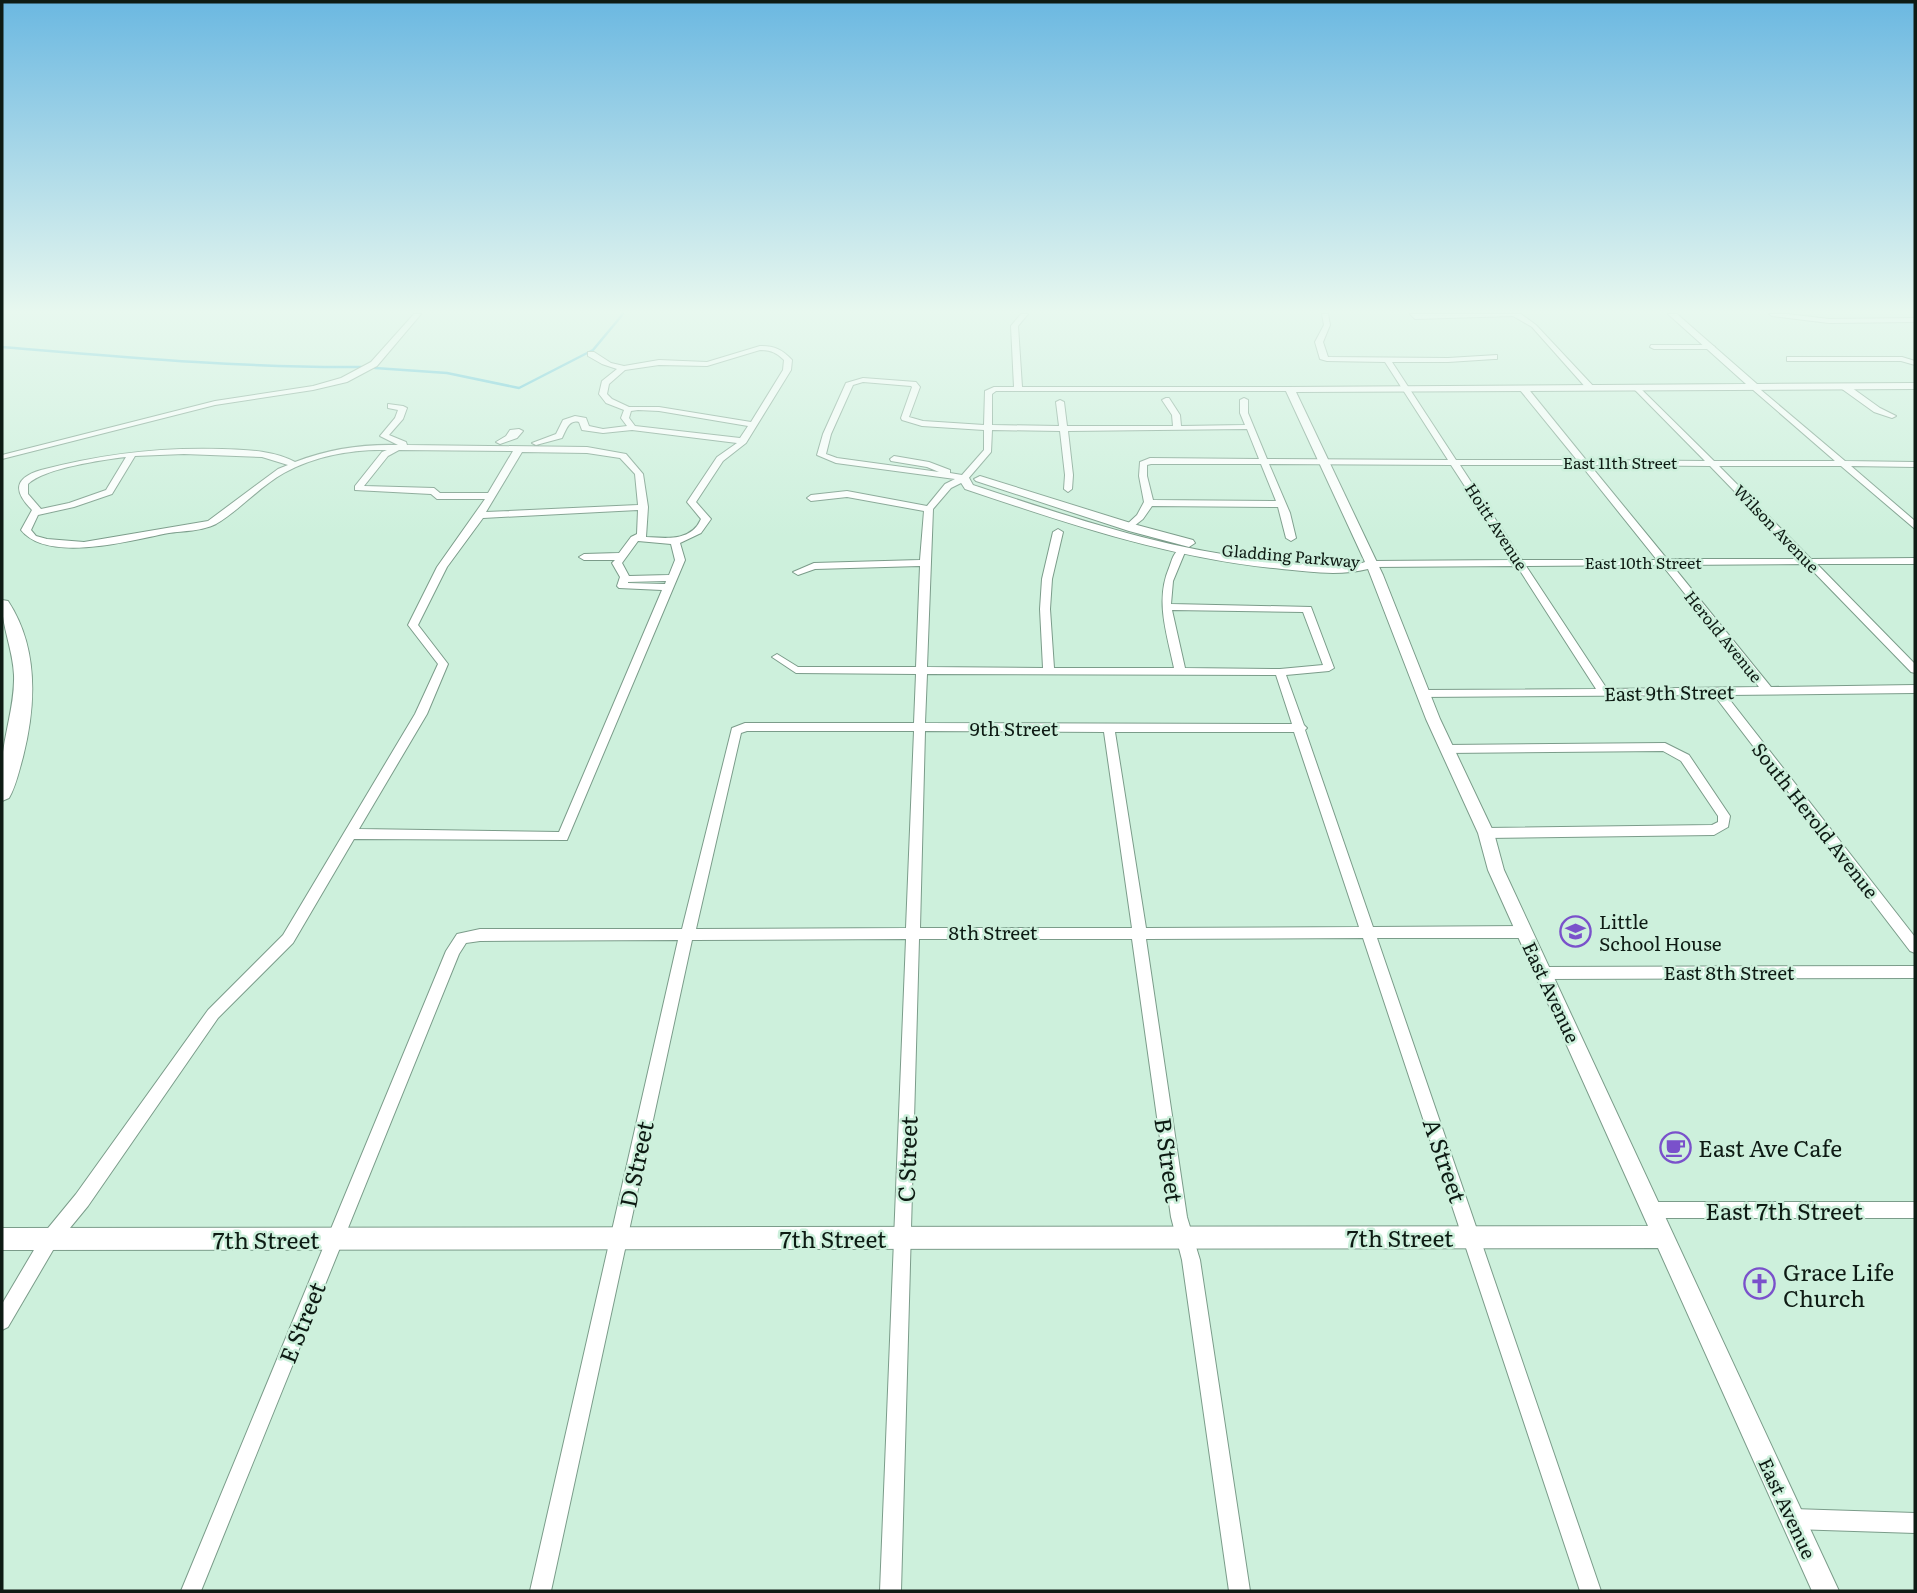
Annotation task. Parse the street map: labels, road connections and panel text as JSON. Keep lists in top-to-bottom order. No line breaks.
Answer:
{"streets":{"street":["East 11th Street","Hoitt Avenue","Wilson Avenue","Gladding Parkway","East 10th Street","Herold Avenue","East 9th Street","9th Street","South Herold Avenue","8th Street","East 8th Street","East Avenue","C Street","B Street","A Street","D Street","East 7th Street","7th Street","E Street"]},"crossings":[["East 11th Street","Hoitt Avenue"],["East 11th Street","Wilson Avenue"],["East 11th Street","Herold Avenue"],["East 11th Street","East Avenue"],["Hoitt Avenue","East 10th Street"],["Hoitt Avenue","East 9th Street"],["Wilson Avenue","East 10th Street"],["East 10th Street","Herold Avenue"],["East 10th Street","East Avenue"],["Herold Avenue","East 9th Street"],["East 9th Street","South Herold Avenue"],["East 9th Street","East Avenue"],["9th Street","C Street"],["9th Street","B Street"],["9th Street","A Street"],["9th Street","D Street"],["8th Street","East Avenue"],["8th Street","C Street"],["8th Street","B Street"],["8th Street","A Street"],["8th Street","D Street"],["8th Street","E Street"],["East 8th Street","East Avenue"],["East Avenue","East 7th Street"],["East Avenue","7th Street"],["C Street","7th Street"],["B Street","7th Street"],["A Street","7th Street"],["D Street","7th Street"],["7th Street","E Street"]],"places":{"school or university":["Little School House"],"cafe":["East Ave Cafe"],"church":["Grace Life Church"]}}
